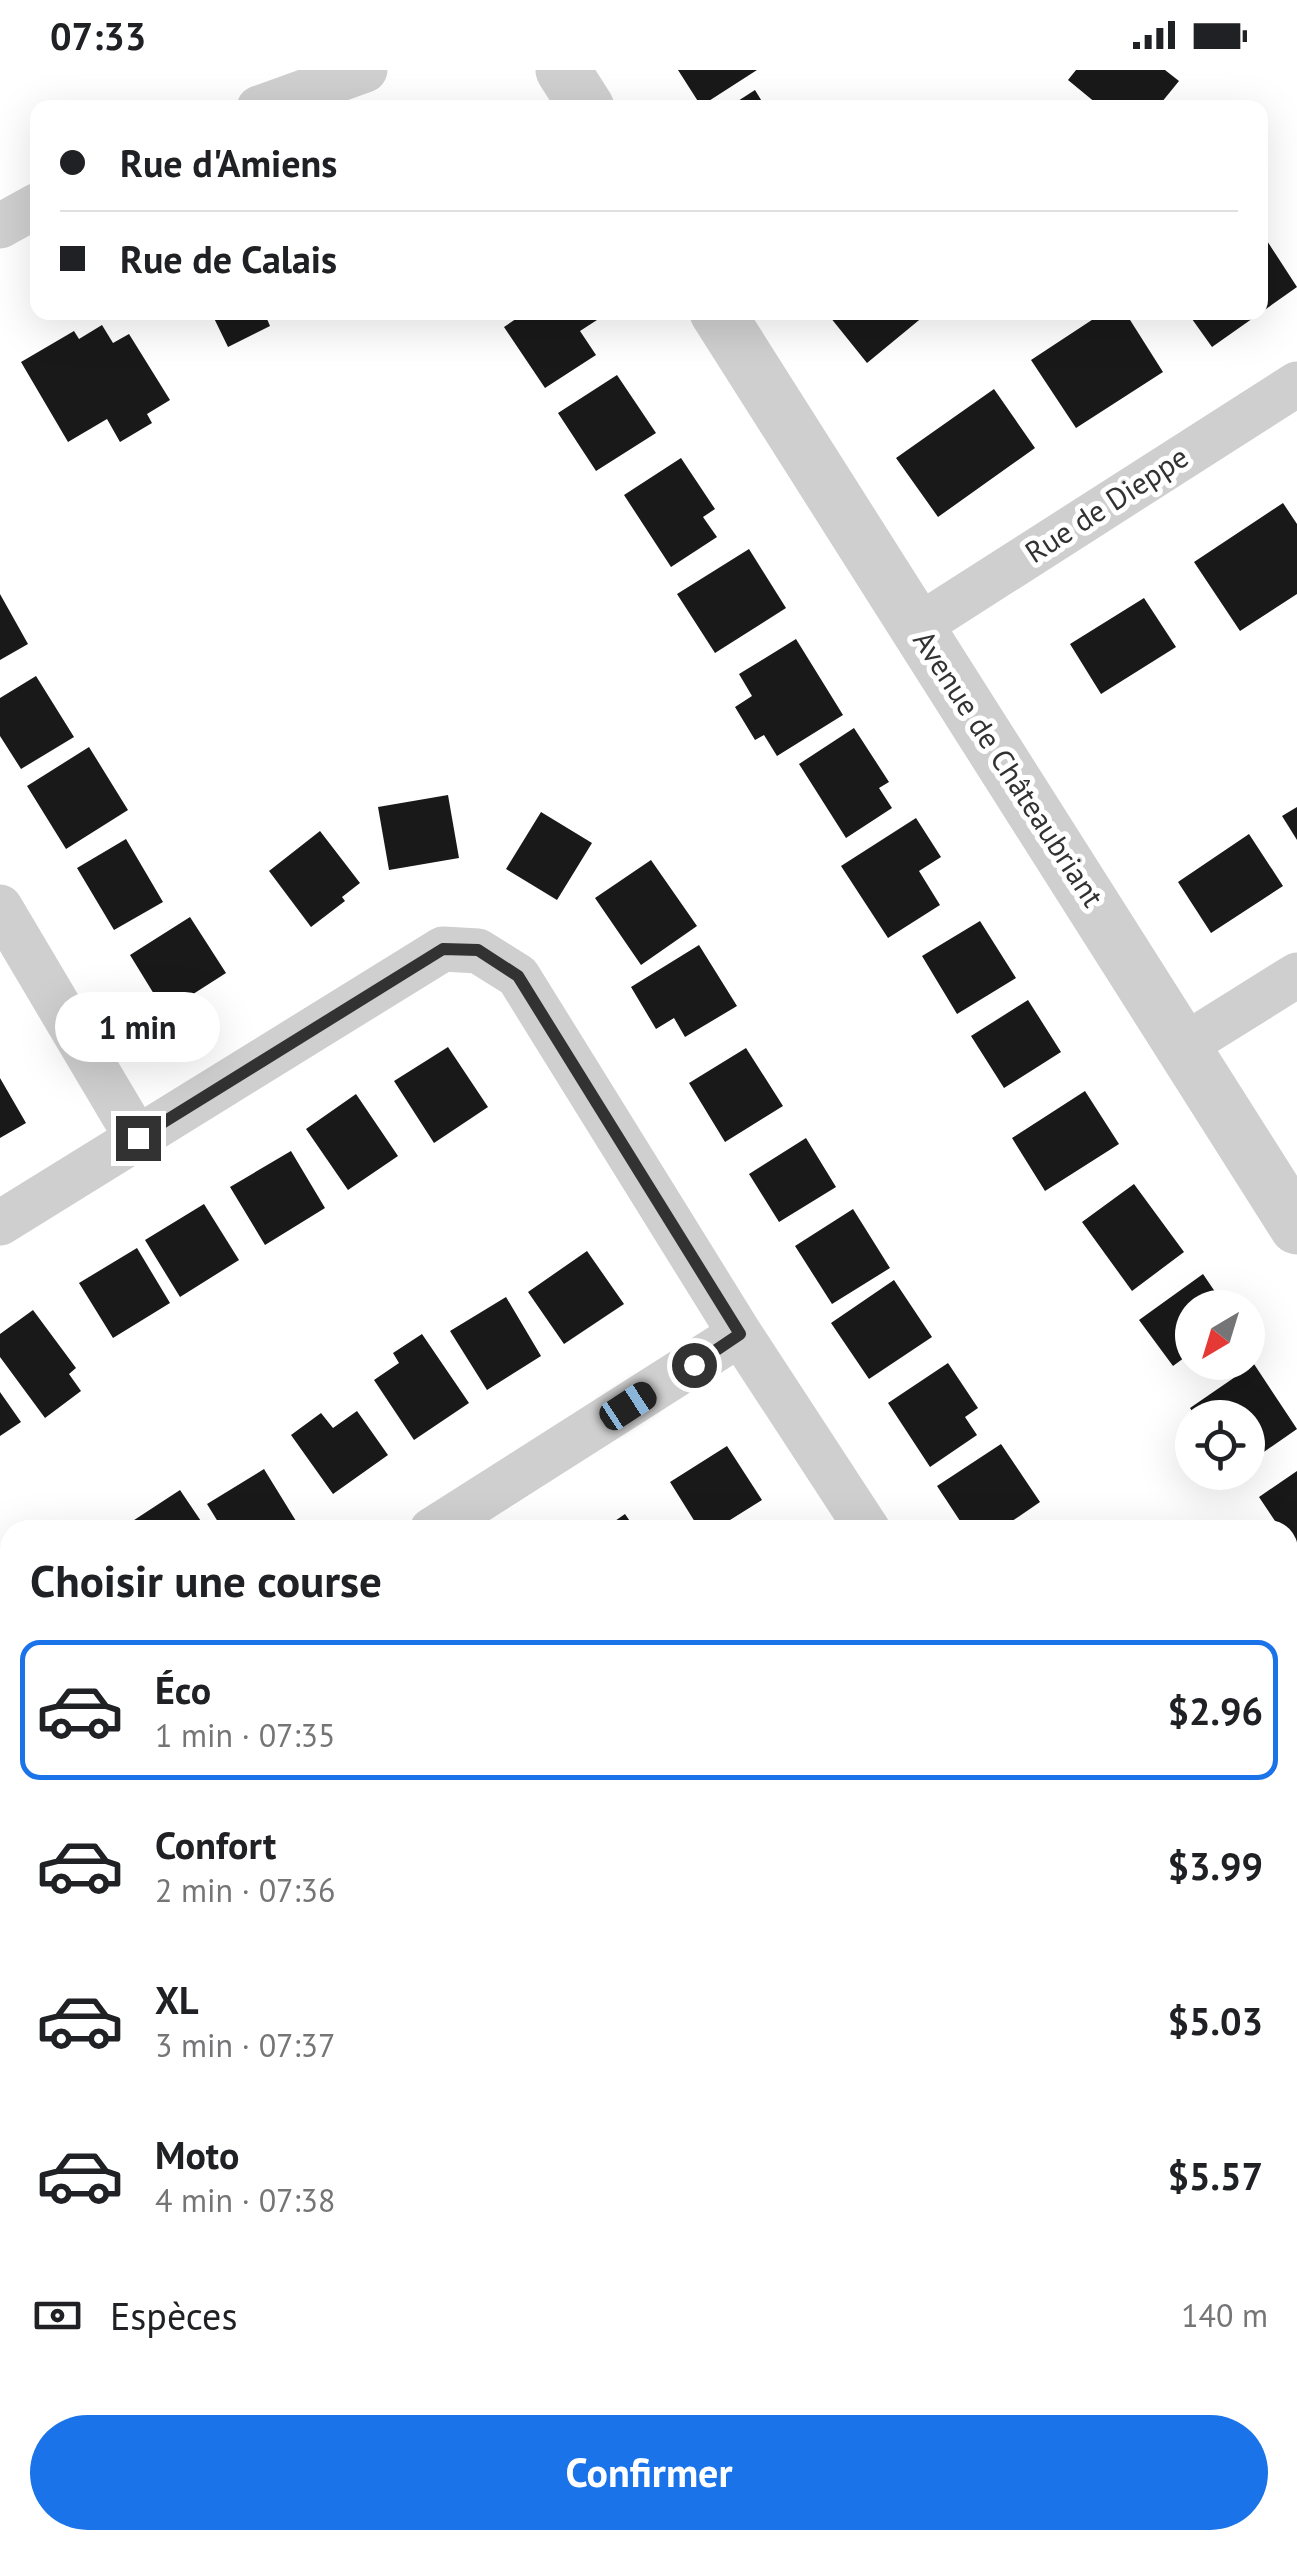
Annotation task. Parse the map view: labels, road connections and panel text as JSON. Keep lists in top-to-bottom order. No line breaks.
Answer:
{"streets":{"street":["Rue de Dieppe","Avenue de Châteaubriant"]},"crossings":[["Rue de Dieppe","Avenue de Châteaubriant"]],"north":"bottom left","page":{"status":"07:33","banner":["Rue d'Amiens","Rue de Calais"],"bubble":"1 min","heading":"Choisir une course","list":[{"name":"Éco","note":"1 min · 07:35","value":"$2.96"},{"name":"Confort","note":"2 min · 07:36","value":"$3.99"},{"name":"XL","note":"3 min · 07:37","value":"$5.03"},{"name":"Moto","note":"4 min · 07:38","value":"$5.57"}],"pay":["Espèces","140 m"],"buttons":"Confirmer"}}
